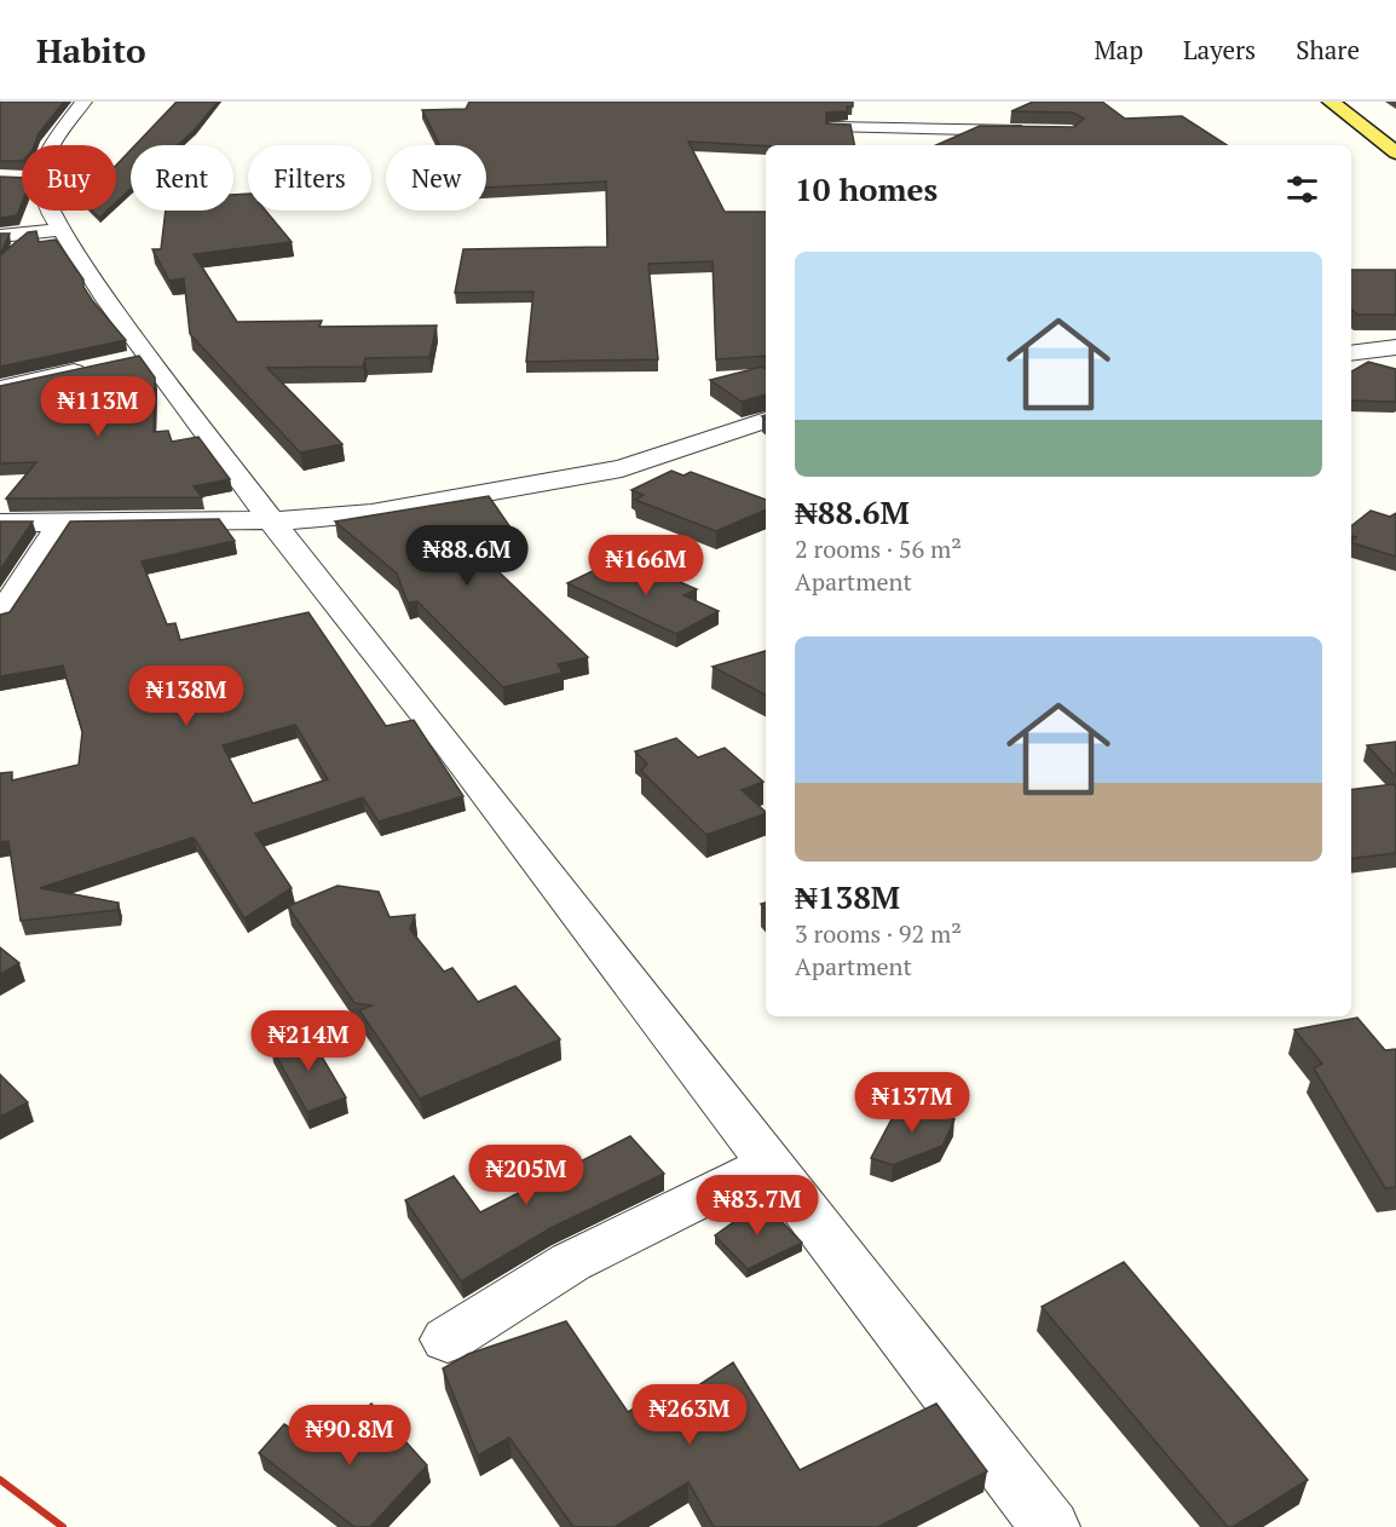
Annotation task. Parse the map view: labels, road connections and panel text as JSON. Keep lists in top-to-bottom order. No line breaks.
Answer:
{"page":{"header":"Habito","nav":["Map","Layers","Share"],"chip":["Buy","Rent","Filters","New"],"heading":"10 homes","list":[{"name":"₦88.6M","note":"2 rooms · 56 m² · Apartment"},{"name":"₦138M","note":"3 rooms · 92 m² · Apartment"}],"price":["₦113M","₦88.6M","₦166M","₦138M","₦214M","₦137M","₦205M","₦83.7M","₦263M","₦90.8M"]}}
